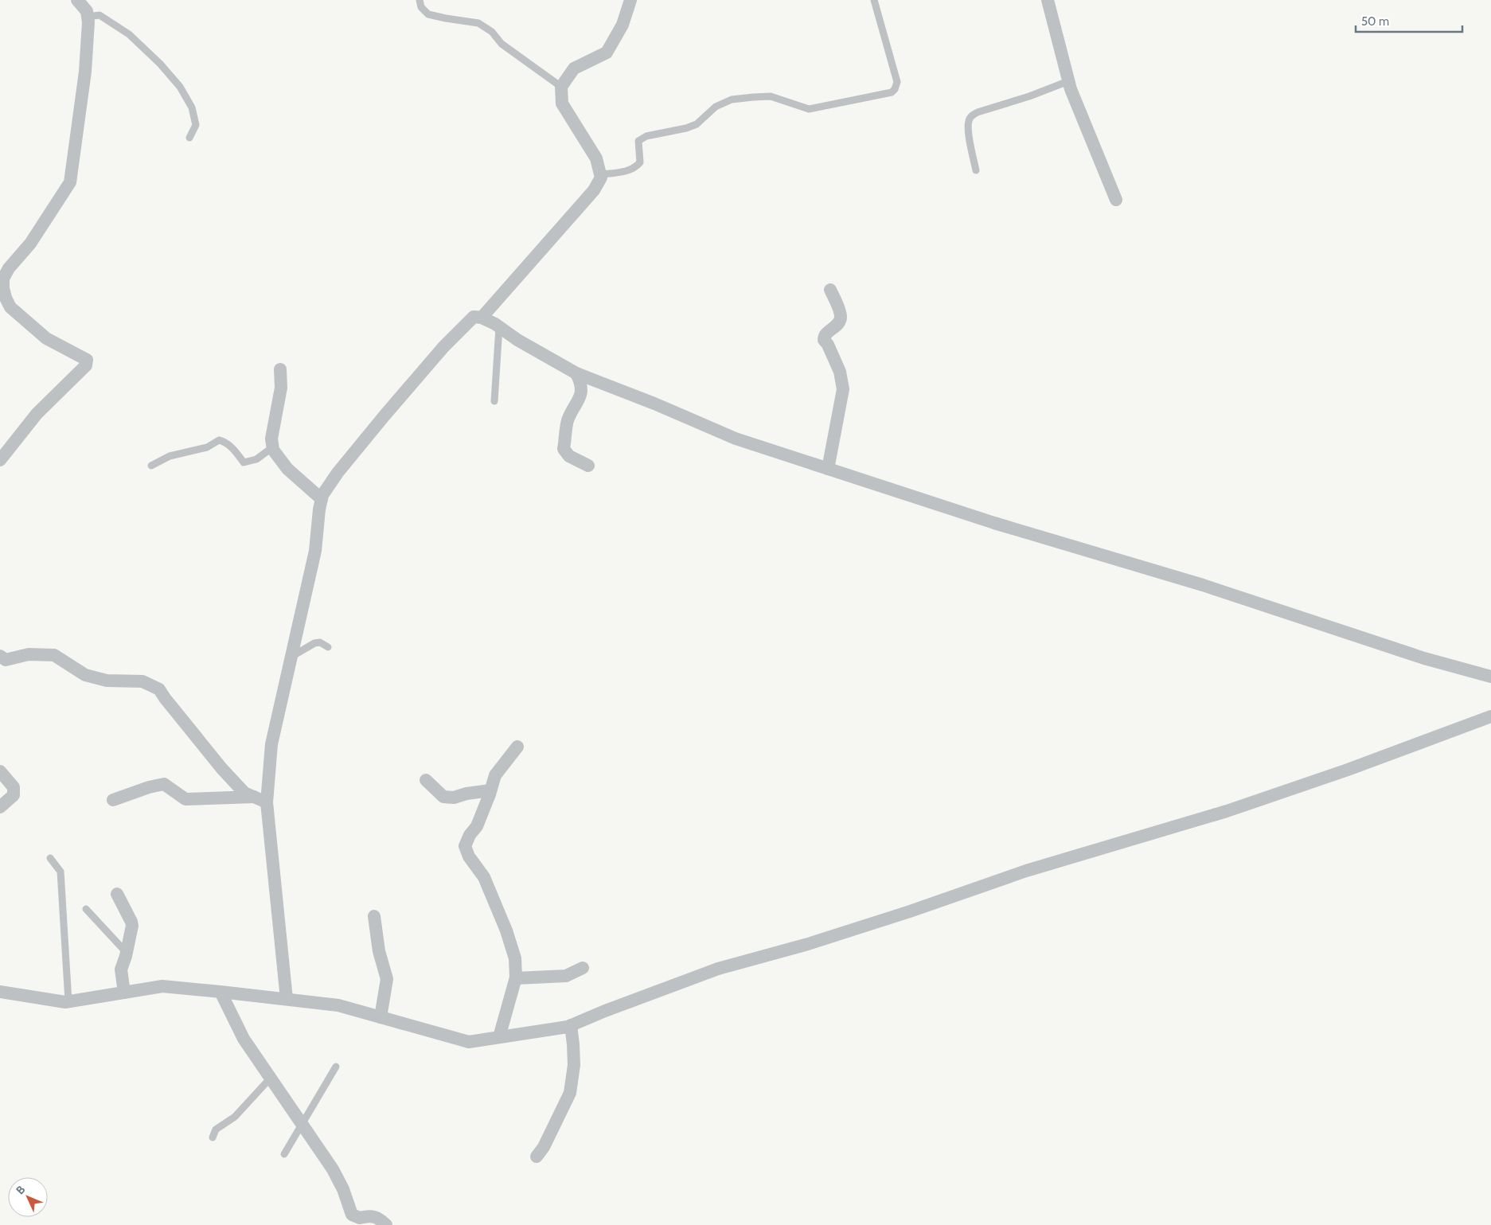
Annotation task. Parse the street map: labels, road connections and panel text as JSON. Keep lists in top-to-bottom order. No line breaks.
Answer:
{"scale_bar":"50 m","north":"top left"}
